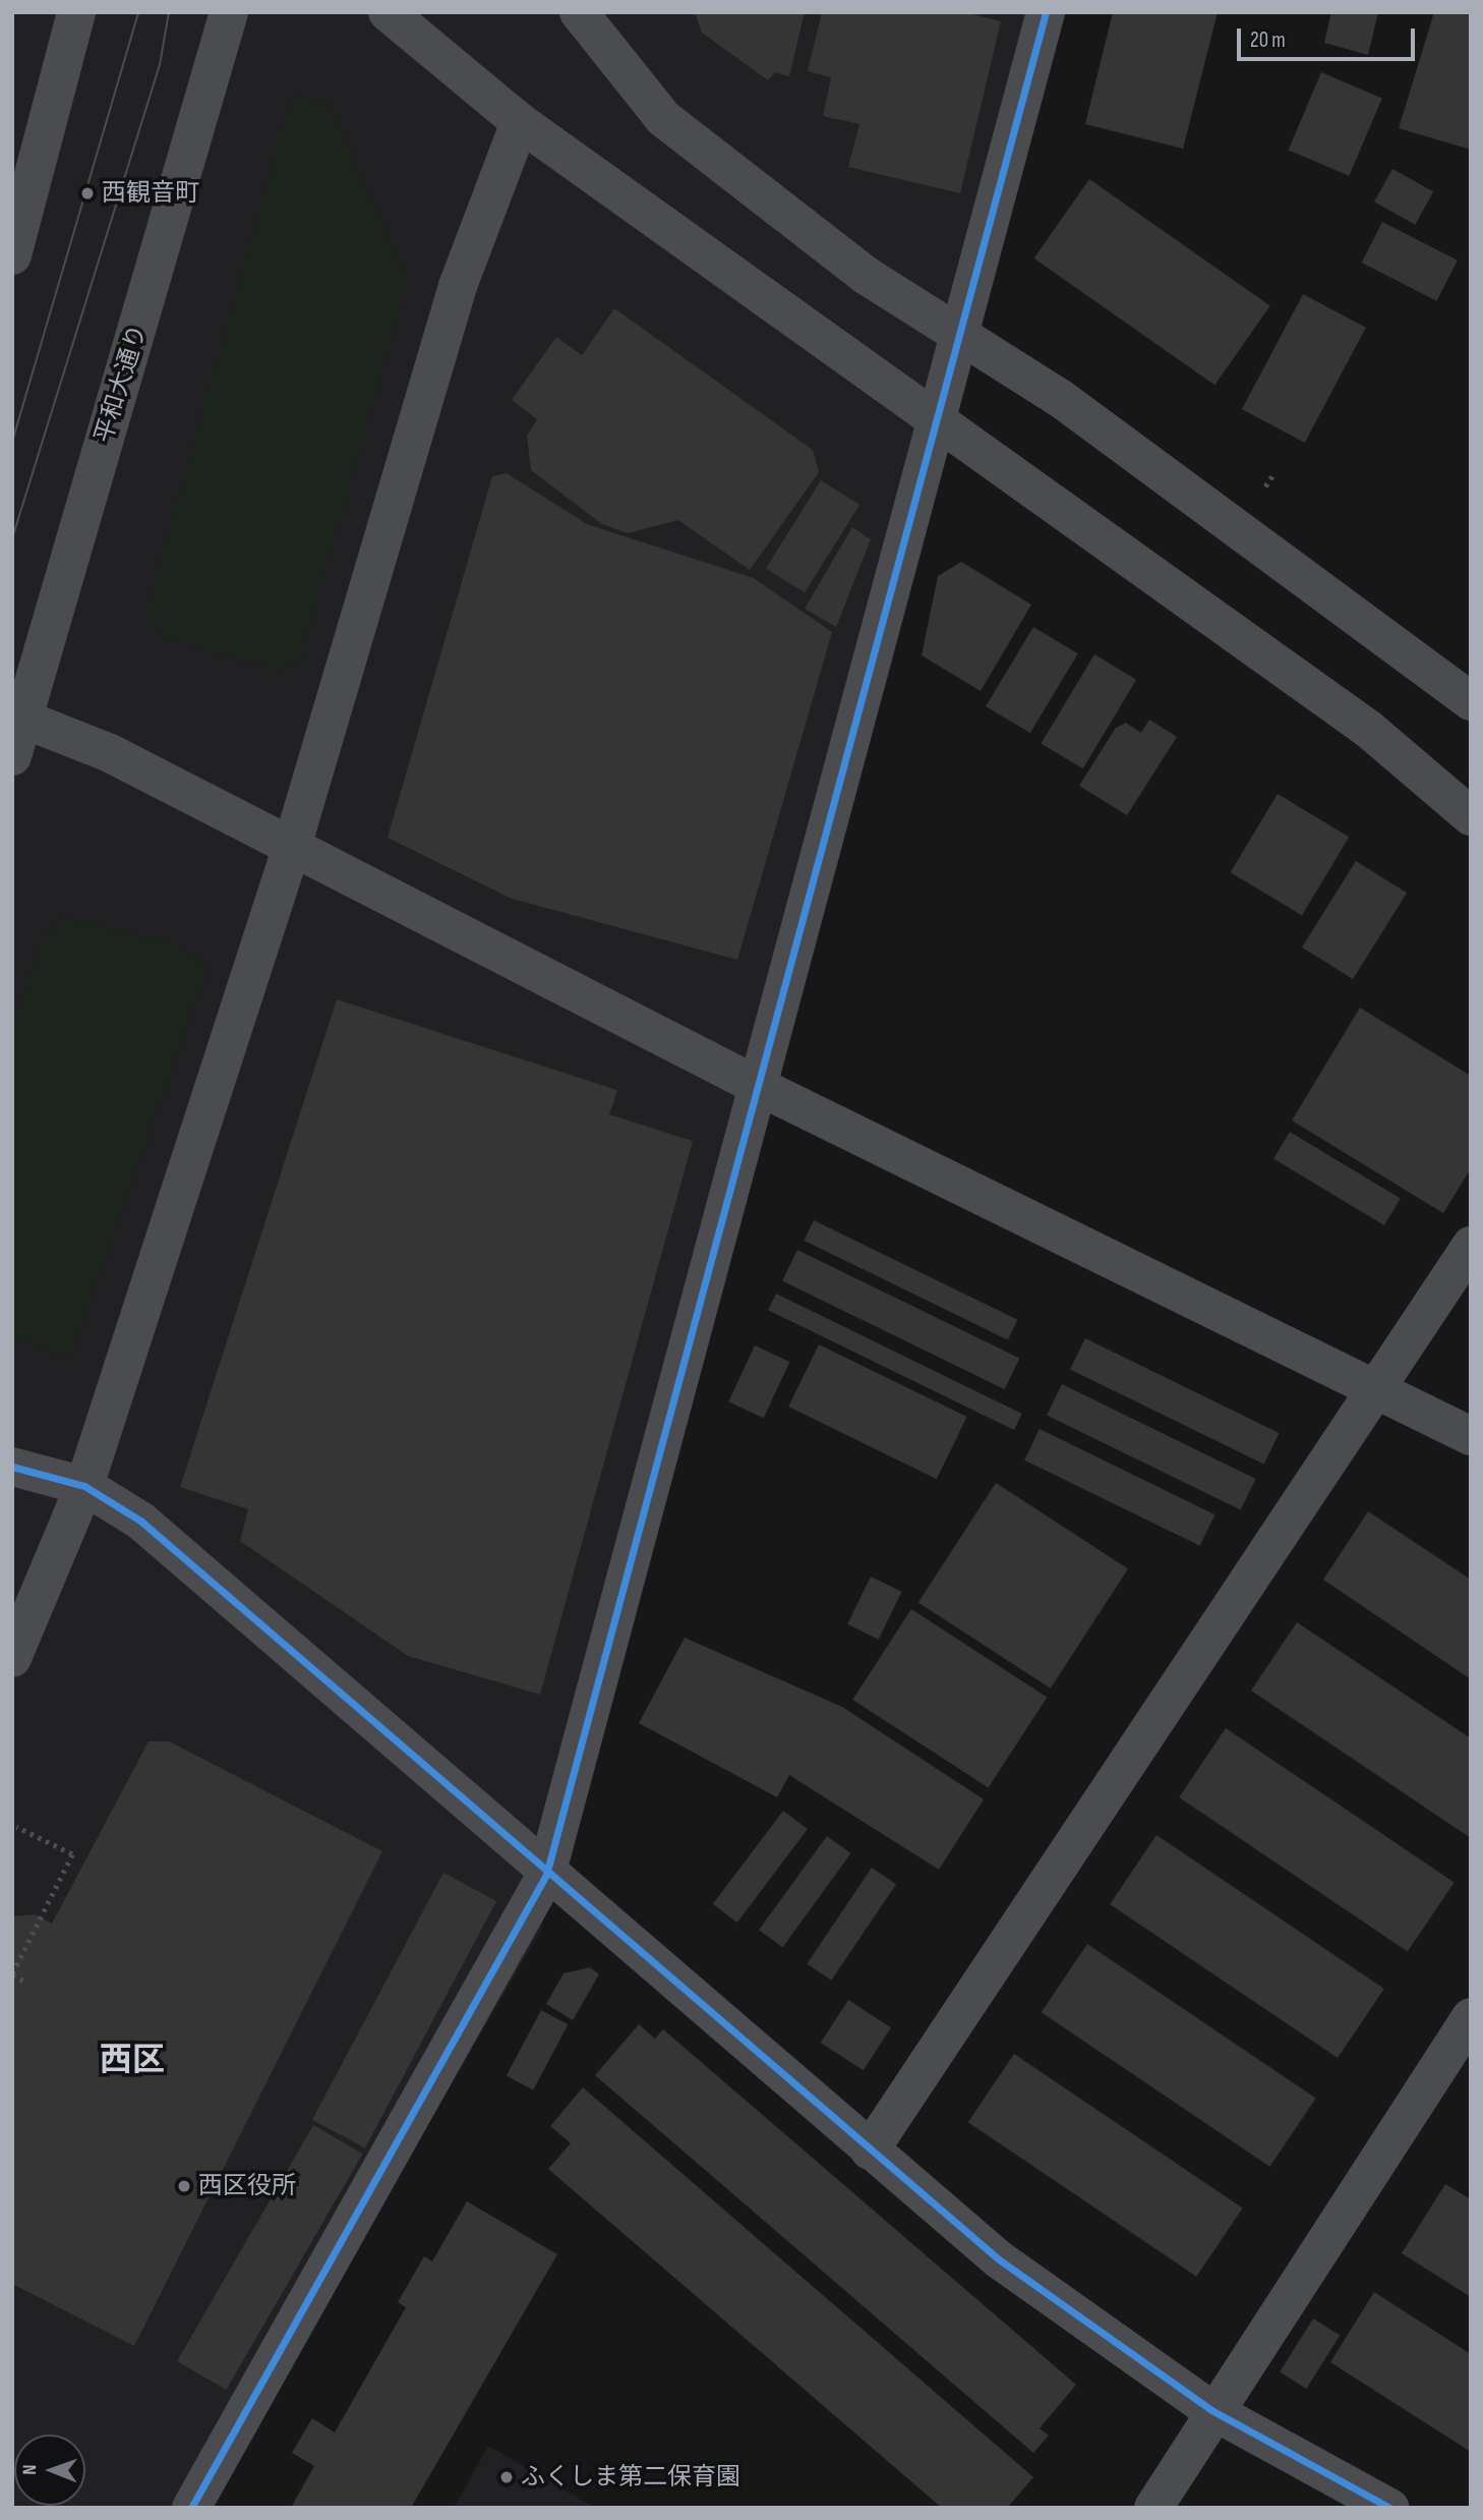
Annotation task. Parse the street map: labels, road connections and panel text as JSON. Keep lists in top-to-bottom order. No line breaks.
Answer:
{"streets":{"street":["平和大通り"]},"districts":["西区"],"places":["西観音町","西区役所","ふくしま第二保育園"],"scale_bar":"20 m","north":"left"}
